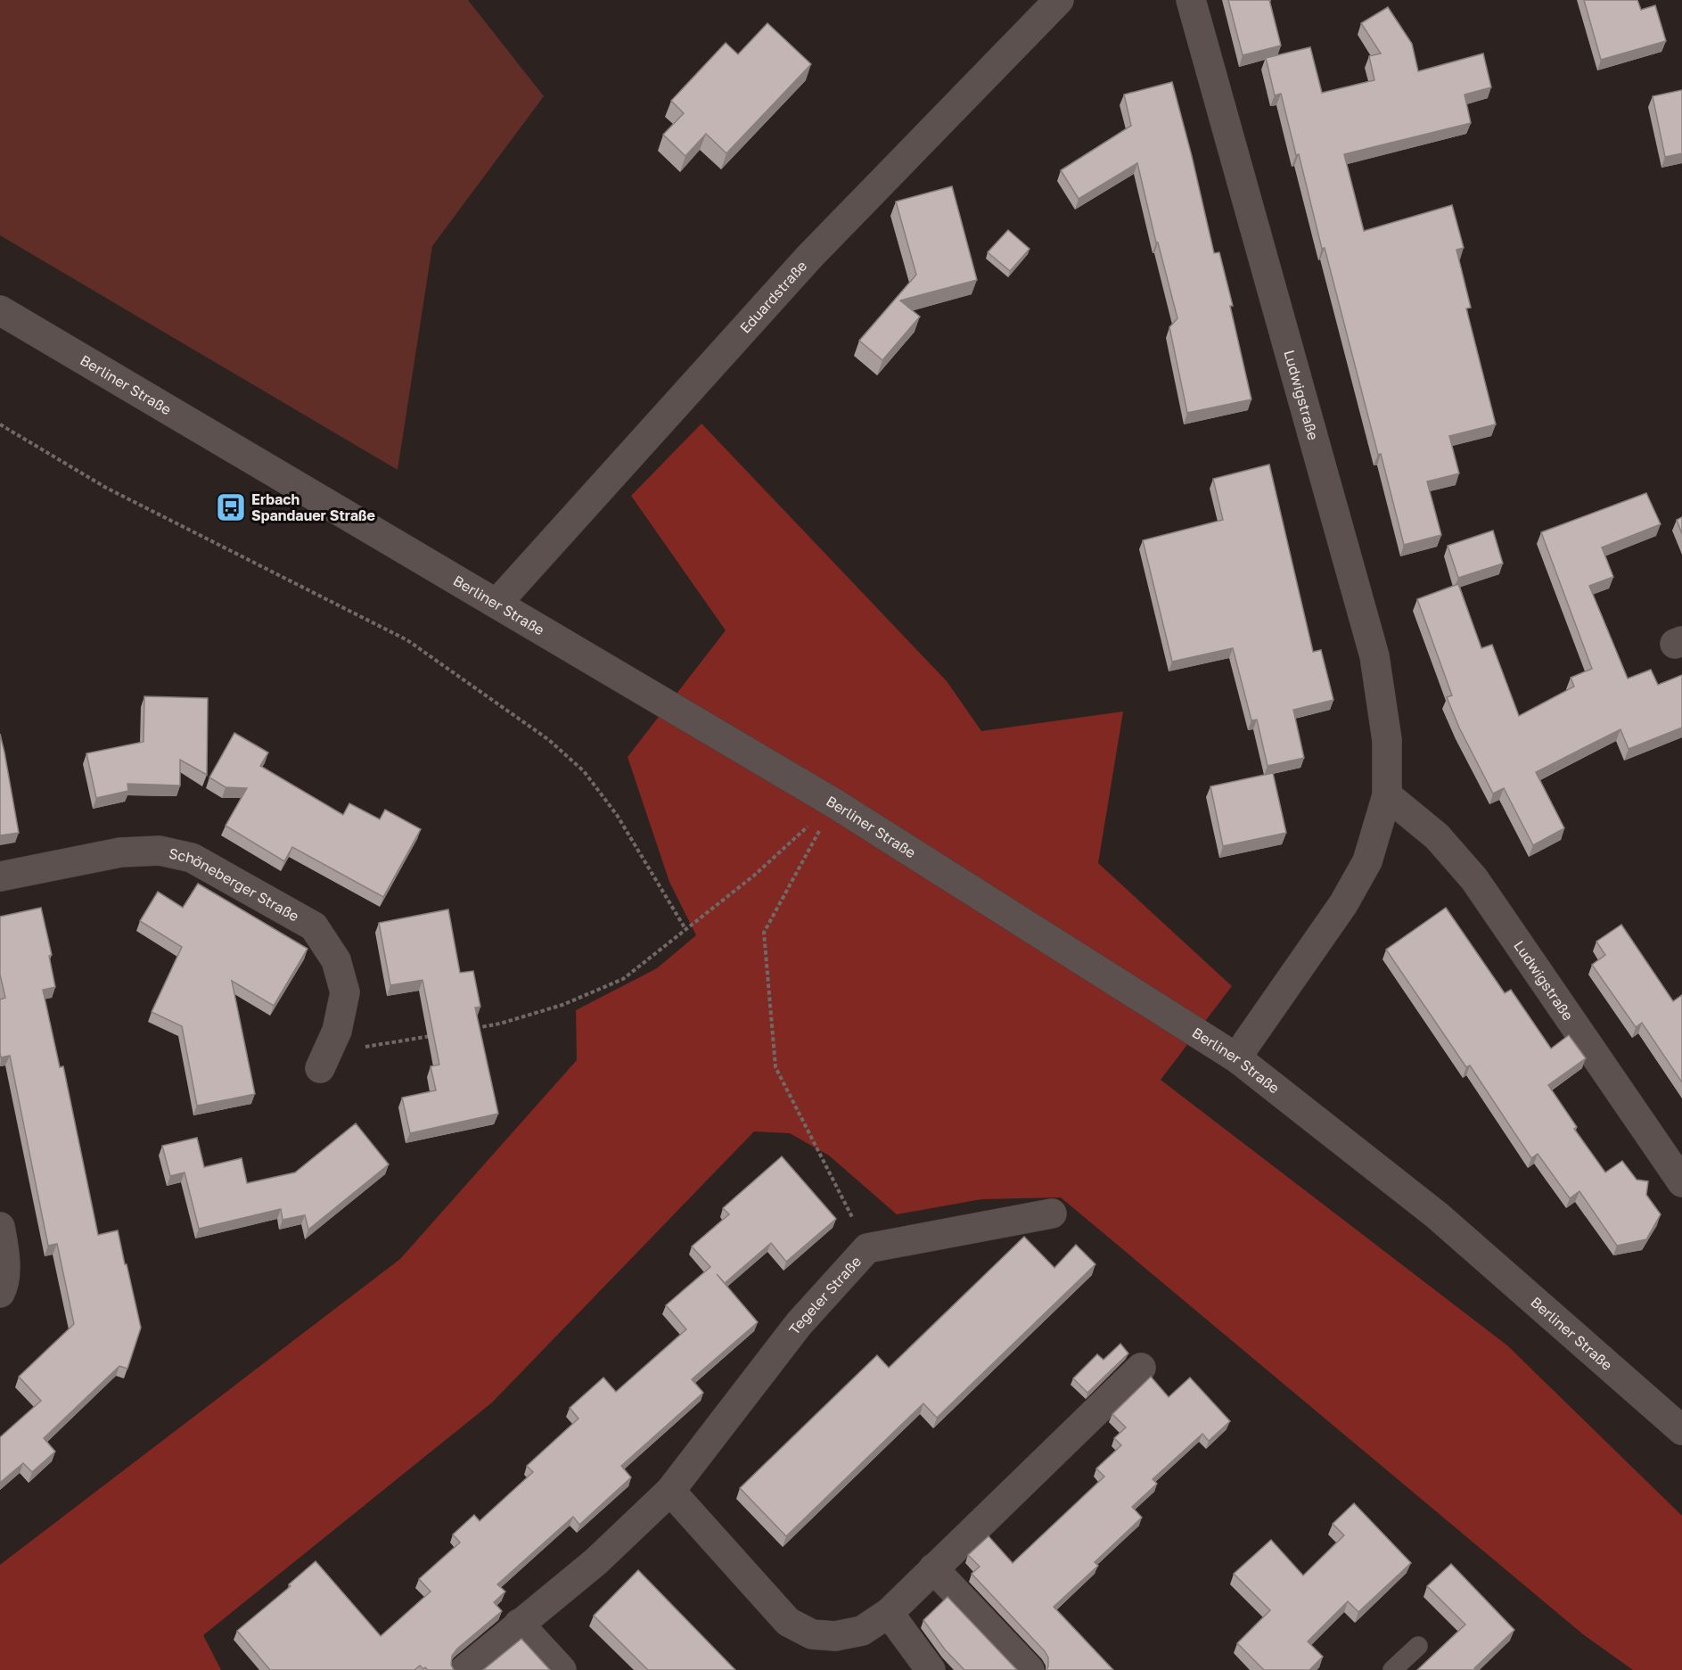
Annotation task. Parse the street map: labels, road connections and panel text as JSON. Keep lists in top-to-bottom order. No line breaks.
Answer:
{"streets":{"street":["Eduardstraße","Berliner Straße","Ludwigstraße","Schöneberger Straße","Tegeler Straße"]},"crossings":[["Eduardstraße","Berliner Straße"],["Berliner Straße","Ludwigstraße"]],"places":{"bus stop":["Erbach Spandauer Straße"]}}
